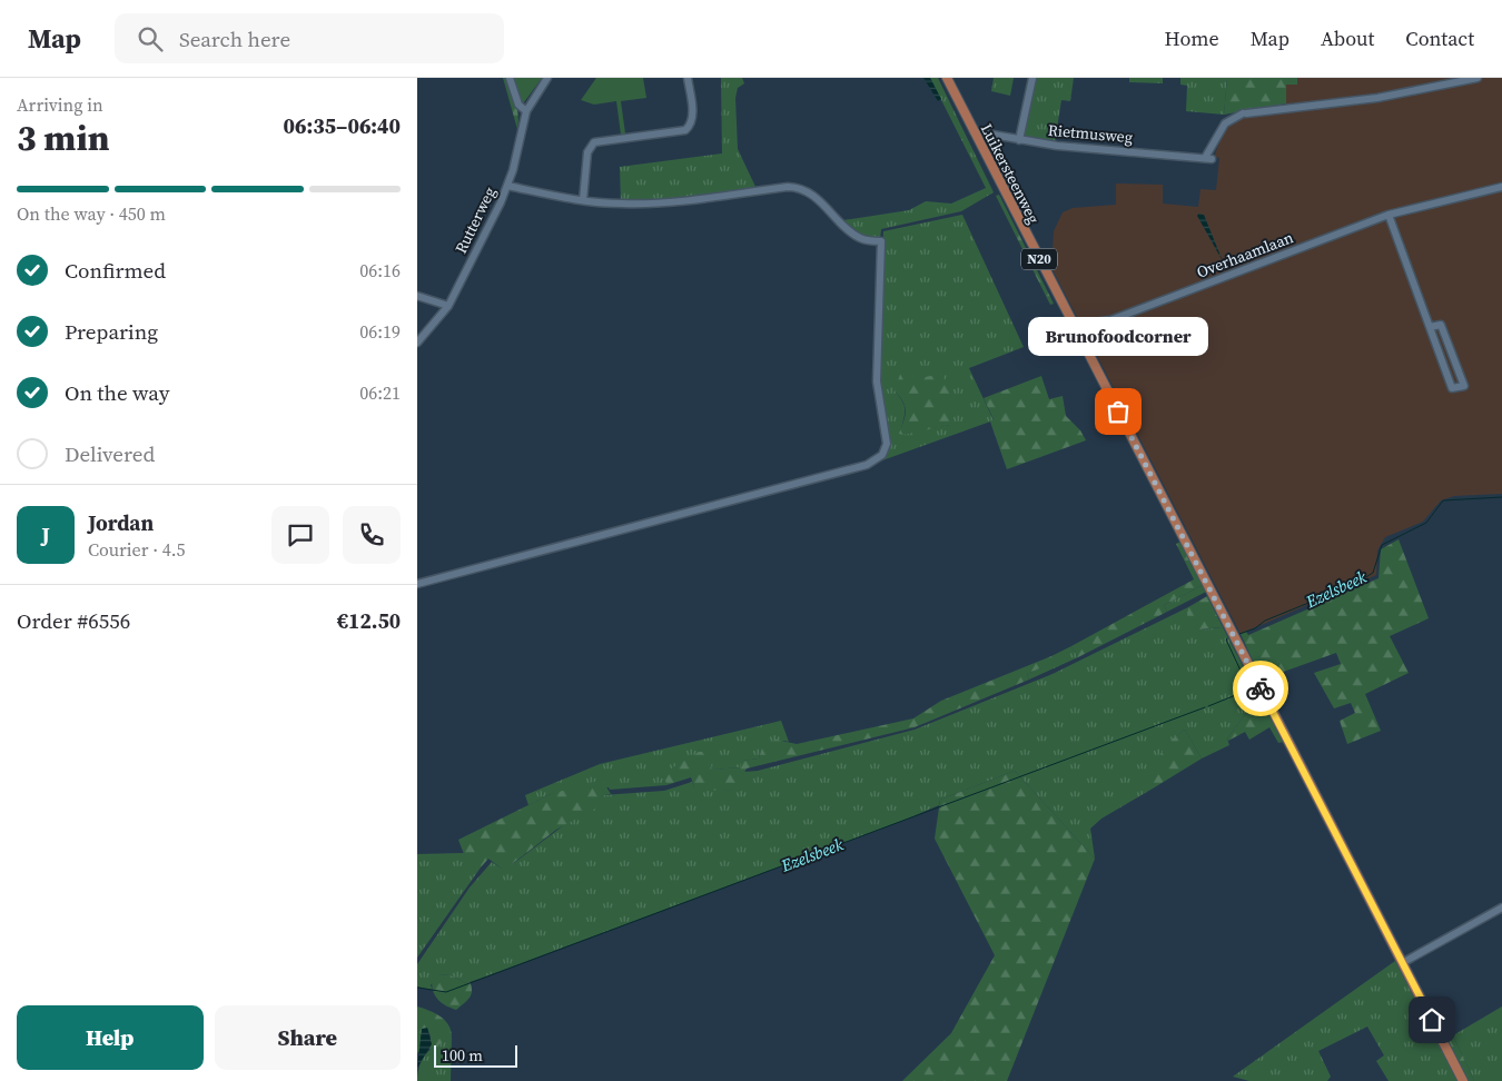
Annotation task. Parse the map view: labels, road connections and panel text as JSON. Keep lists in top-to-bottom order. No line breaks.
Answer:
{"streets":{"main road":["Luikersteenweg","N20"],"street":["Rietmusweg","Rutterweg","Overhaamlaan"]},"crossings":[["Rietmusweg","Luikersteenweg"],["Luikersteenweg","Overhaamlaan"]],"water":["Ezelsbeek"],"places":["Brunofoodcorner"],"scale_bar":"100 m","page":{"header":"Map","search":"Search here","nav":["Home","Map","About","Contact"],"heading":["3 min","Arriving in","06:35–06:40"],"panel":["Jordan","Courier · 4.5","Order #6556","€12.50"],"bar":"On the way · 450 m","list":[["Confirmed","06:16"],["Preparing","06:19"],["On the way","06:21"],"Delivered"],"bubble":"Brunofoodcorner","round":"J","buttons":["Help","Share"],"scale":"100 m"}}
